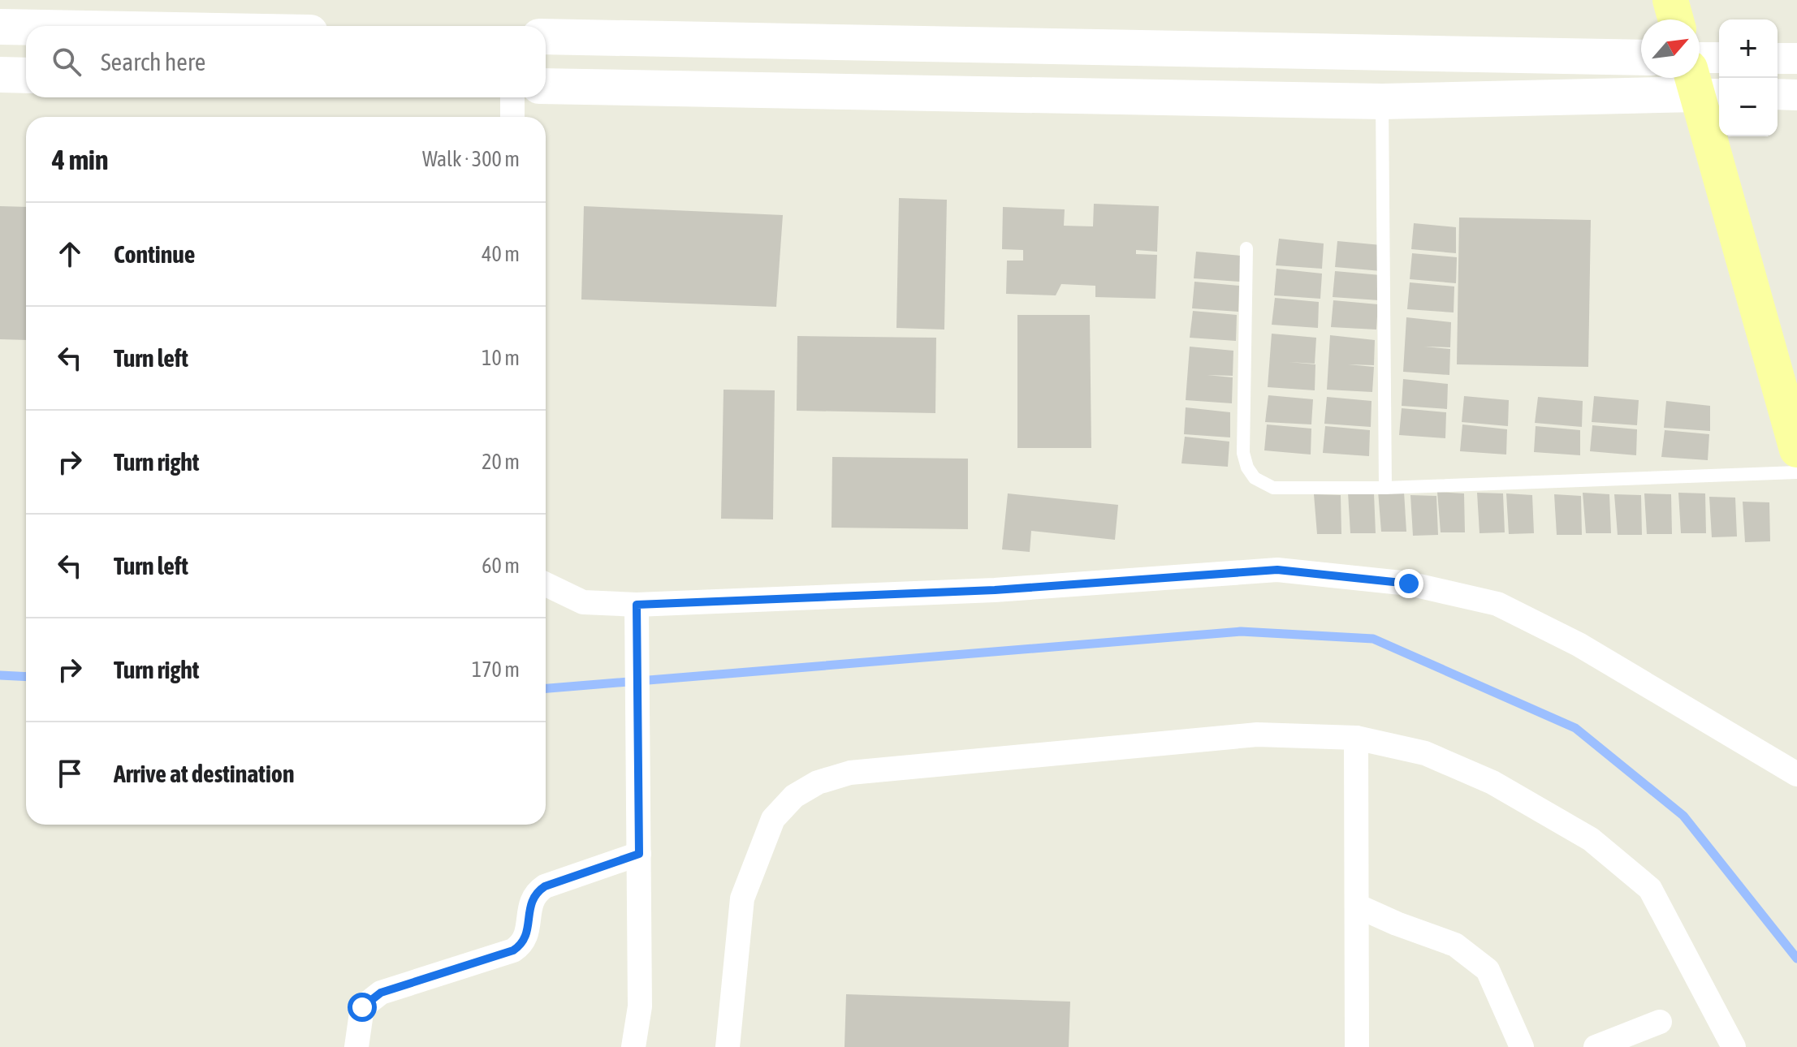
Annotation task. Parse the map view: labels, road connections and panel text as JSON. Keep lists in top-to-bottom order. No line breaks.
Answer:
{"north":"top right","page":{"map_buttons":["+","−"],"search":"Search here","heading":["4 min","Walk · 300 m"],"list":[["Continue","40 m"],["Turn left","10 m"],["Turn right","20 m"],["Turn left","60 m"],["Turn right","170 m"],"Arrive at destination"]}}
